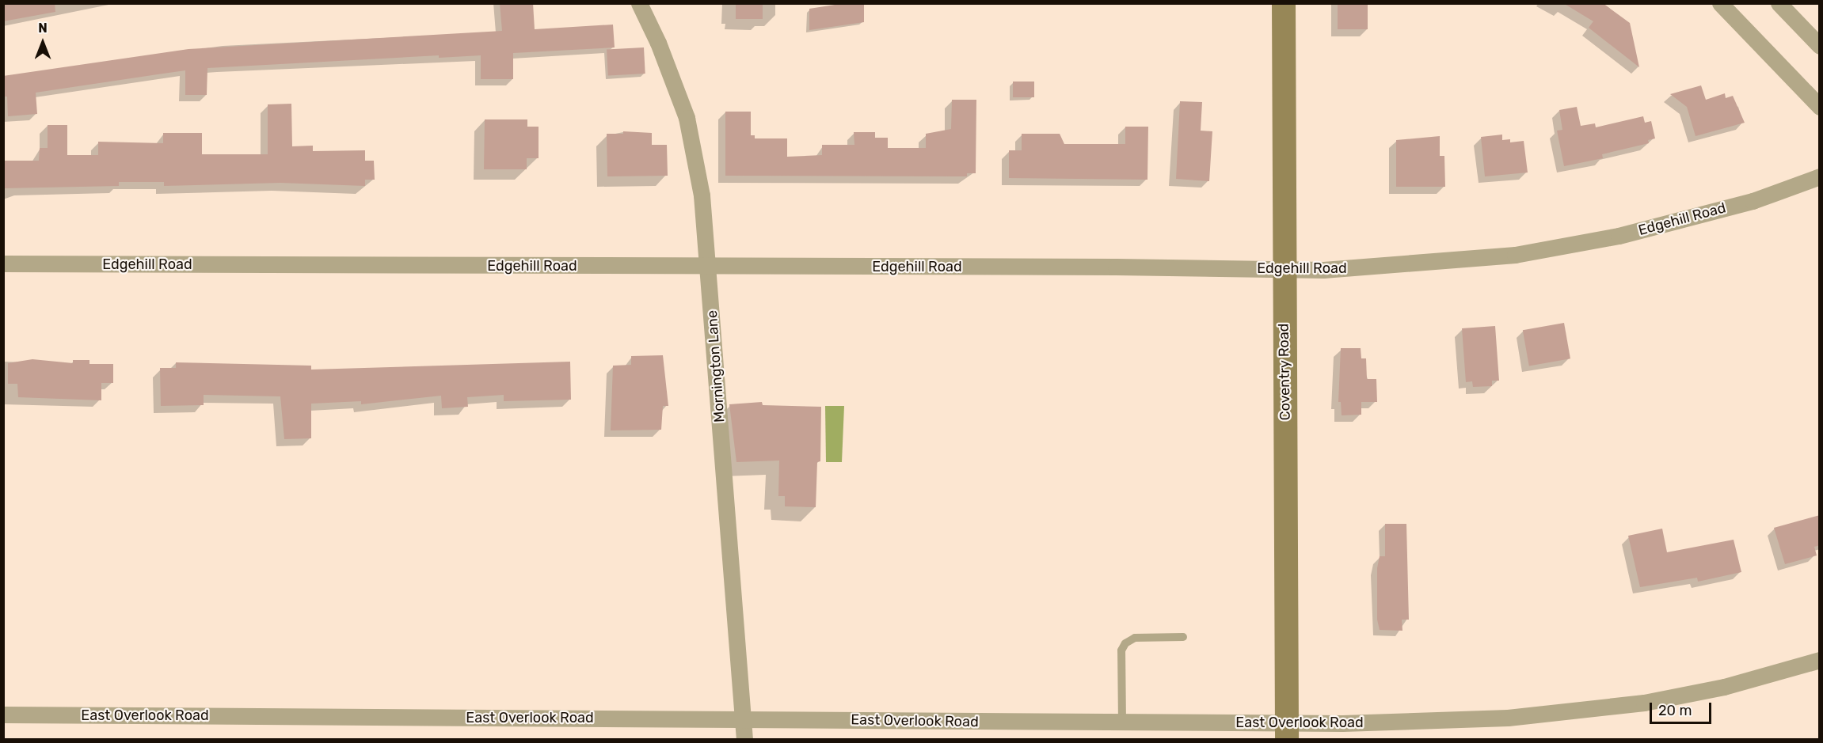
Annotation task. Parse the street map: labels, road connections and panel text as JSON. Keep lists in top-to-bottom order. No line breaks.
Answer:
{"streets":{"street":["Edgehill Road","Mornington Lane","Coventry Road","East Overlook Road"]},"crossings":[["Edgehill Road","Mornington Lane"],["Edgehill Road","Coventry Road"],["Mornington Lane","East Overlook Road"],["Coventry Road","East Overlook Road"]],"scale_bar":"20 m","north":"top"}
